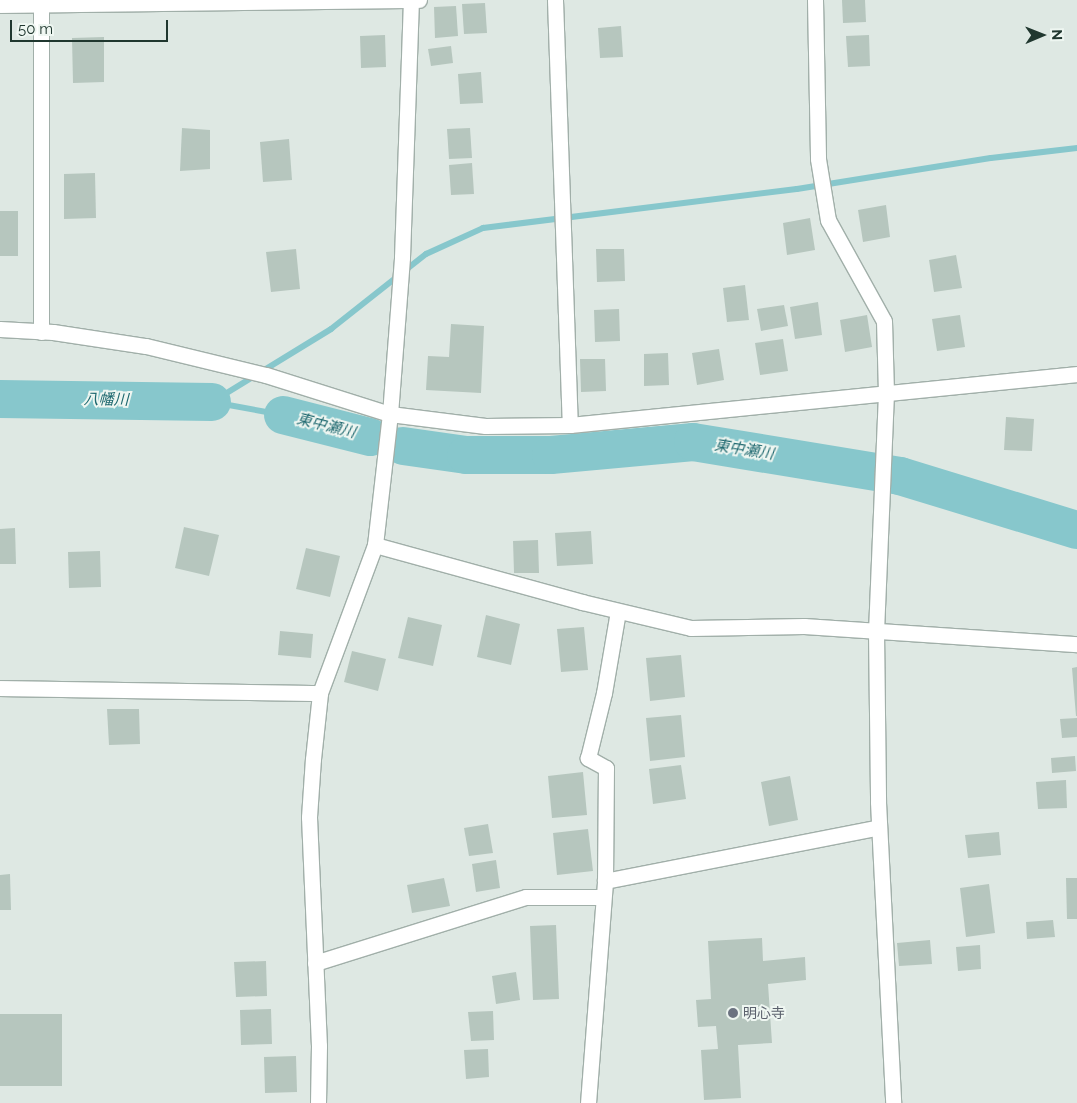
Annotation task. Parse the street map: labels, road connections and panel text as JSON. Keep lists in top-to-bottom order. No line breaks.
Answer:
{"water":["八幡川","東中瀬川"],"places":["明心寺"],"scale_bar":"50 m","north":"right"}
